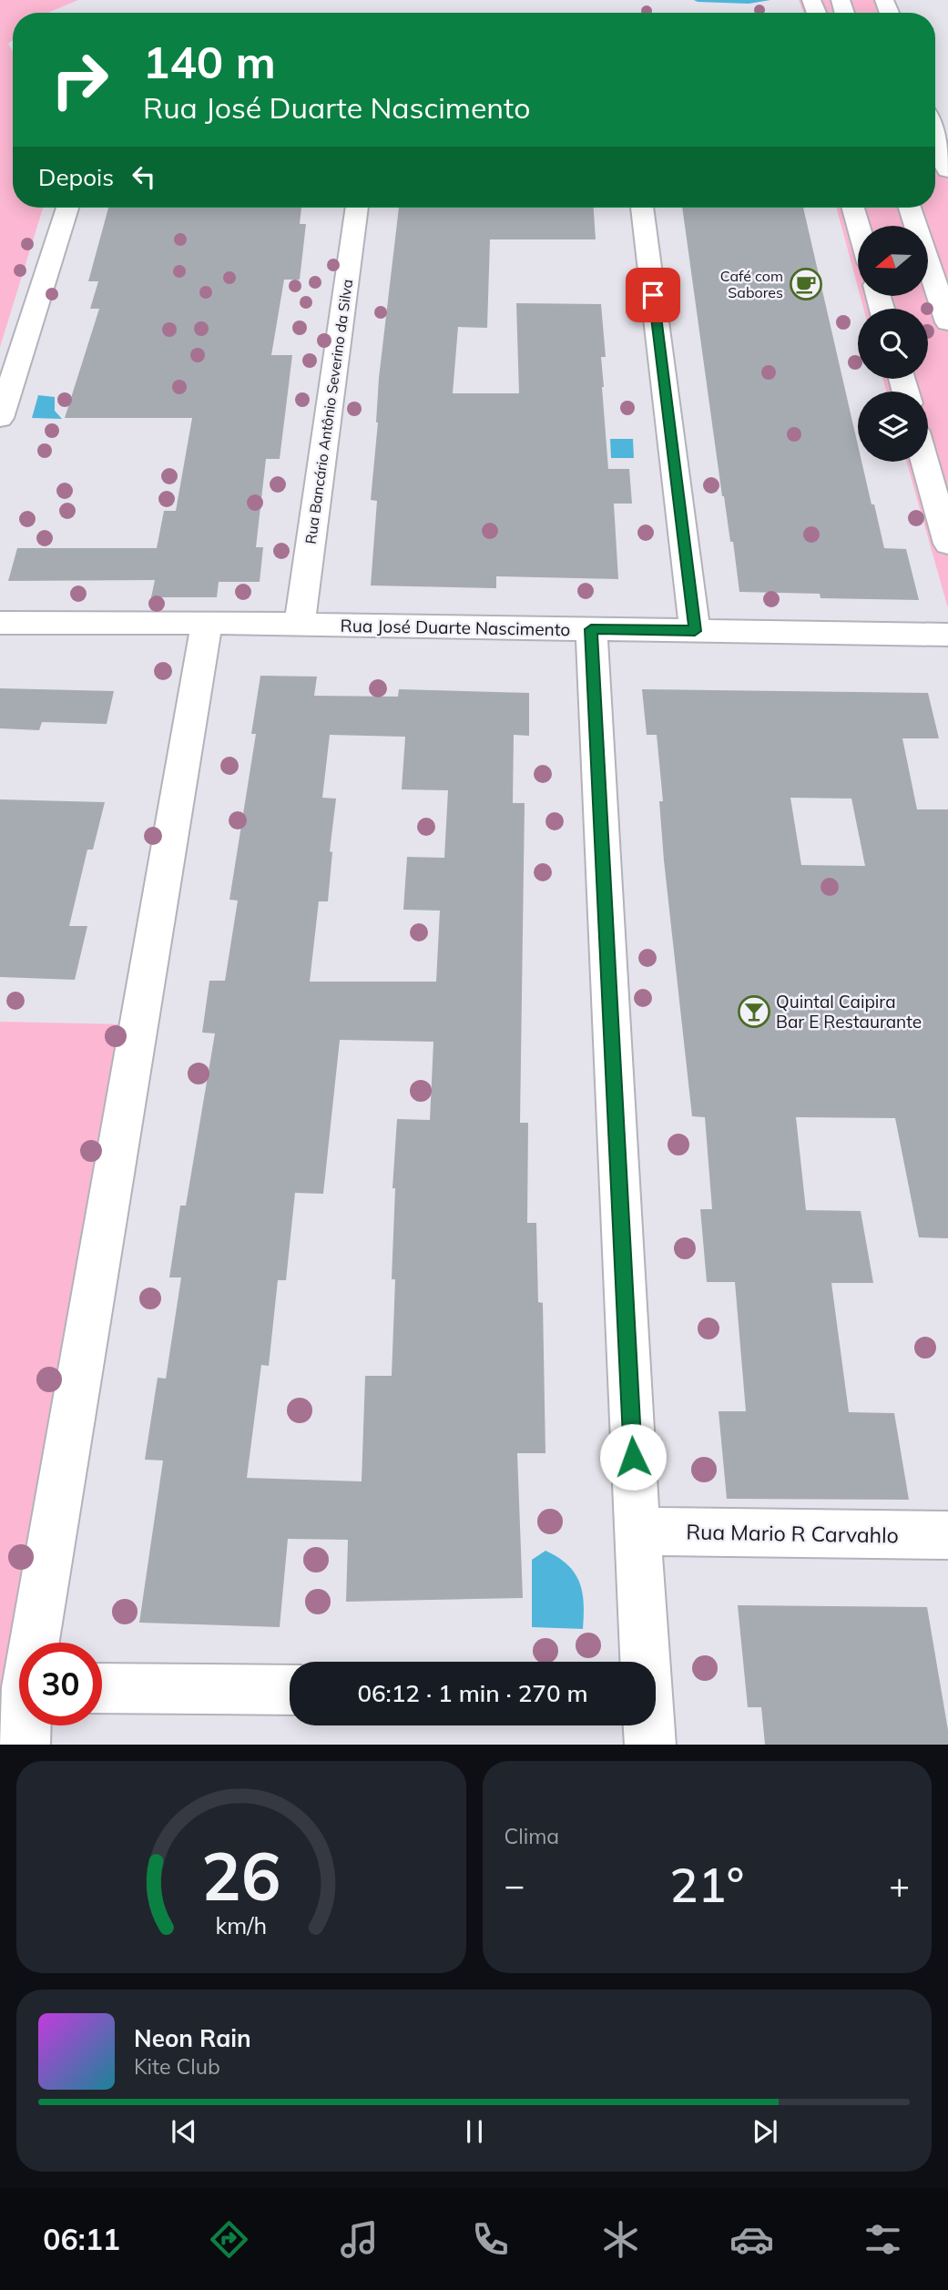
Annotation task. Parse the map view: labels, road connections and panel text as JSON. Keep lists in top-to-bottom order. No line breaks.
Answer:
{"streets":{"street":["Rua Bancário Antônio Severino da Silva","Rua José Duarte Nascimento","Rua Mario R Carvahlo"]},"crossings":[["Rua Bancário Antônio Severino da Silva","Rua José Duarte Nascimento"]],"places":{"cafe":["Café com Sabores"],"bar":["Quintal Caipira Bar E Restaurante"]},"north":"left","page":{"turn":["140 m","Rua José Duarte Nascimento"],"then":"Depois","limit":"30","trip":"06:12 · 1 min · 270 m","tile":"Clima","heat":["−","21°","+"],"song":["Neon Rain","Kite Club"],"tabs":"06:11","gauge":["26","km/h"]}}
